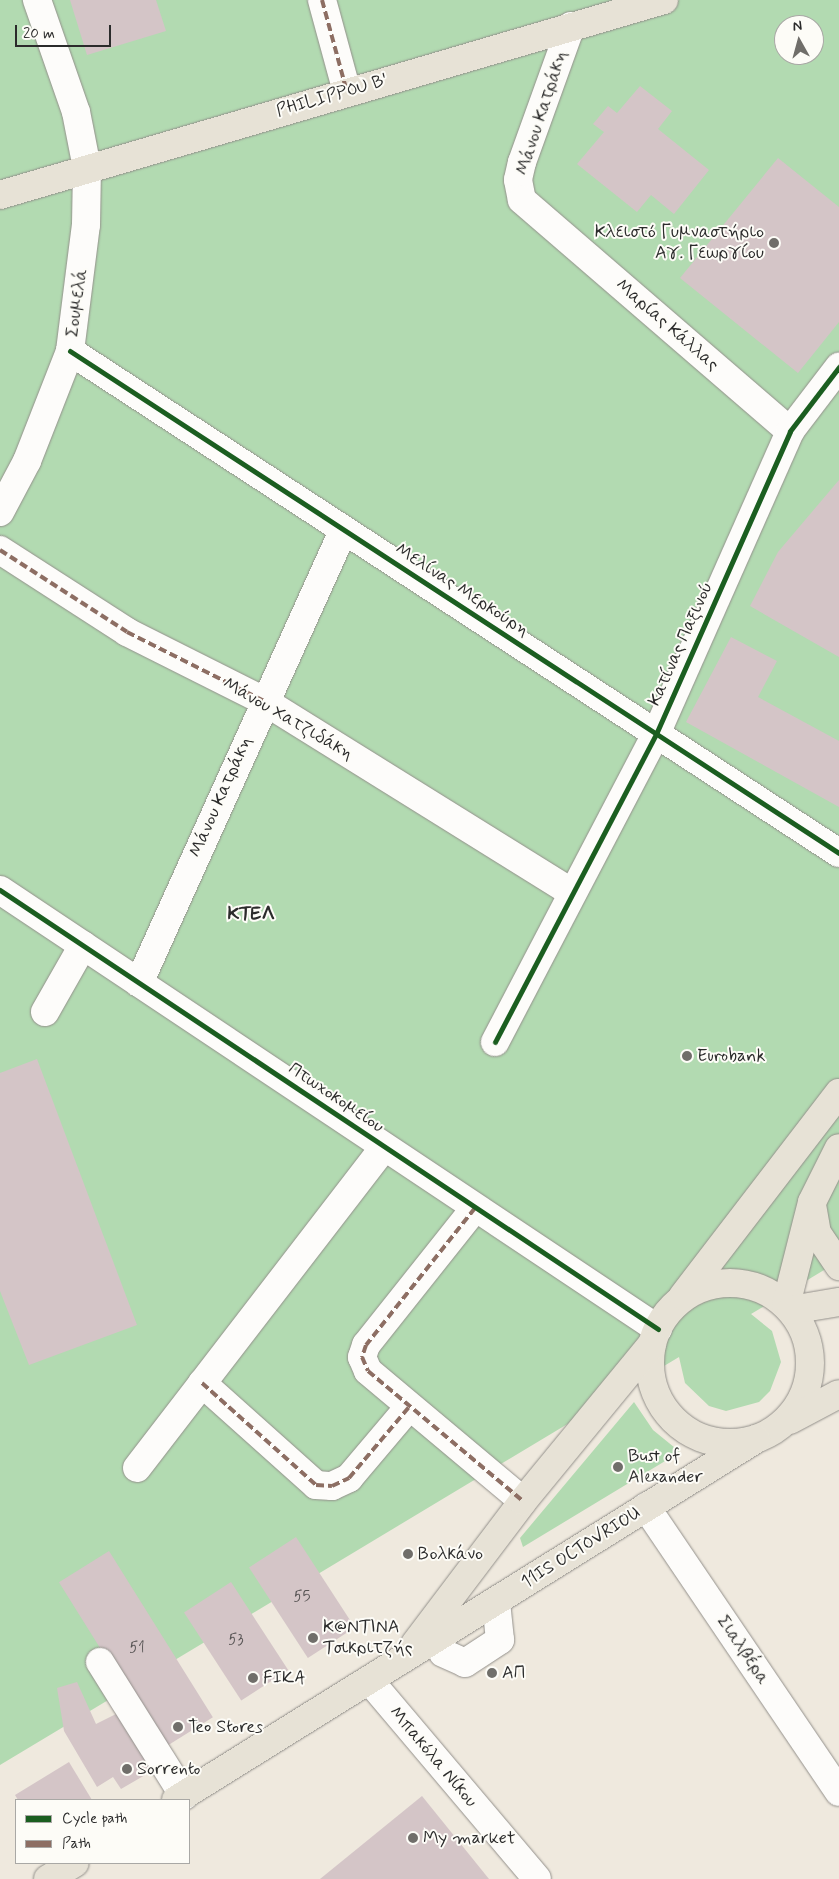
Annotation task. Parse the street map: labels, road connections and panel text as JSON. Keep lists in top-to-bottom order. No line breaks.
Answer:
{"streets":{"main road":["PHILIPPOU B'","11IS OCTOVRIOU"],"street":["Μάνου Κατράκη","Σουμελά","Μαρίας Κάλλας","Μελίνας Μερκούρη","Κατίνας Παξινού","Μάνου Χατζιδάκη","Πτωχοκομείου","Σιαλβέρα","Μπακόλα Νίκου"]},"crossings":[["PHILIPPOU B'","Μάνου Κατράκη"],["PHILIPPOU B'","Σουμελά"],["Μάνου Κατράκη","Μαρίας Κάλλας"],["Μάνου Κατράκη","Μελίνας Μερκούρη"],["Μάνου Κατράκη","Μάνου Χατζιδάκη"],["Μάνου Κατράκη","Πτωχοκομείου"],["Σουμελά","Μελίνας Μερκούρη"],["Μαρίας Κάλλας","Κατίνας Παξινού"],["Μελίνας Μερκούρη","Κατίνας Παξινού"],["Κατίνας Παξινού","Μάνου Χατζιδάκη"],["Πτωχοκομείου","11IS OCTOVRIOU"],["11IS OCTOVRIOU","Σιαλβέρα"],["11IS OCTOVRIOU","Μπακόλα Νίκου"]],"districts":["ΚΤΕΛ"],"places":["Κλειστό Γυμναστήριο Αγ. Γεωργίου","Eurobank","Bust of Alexander","Βολκάνο","Κ@ΝΤΙΝΑ Τσικριτζής","ΑΠ","FIKA","Teo Stores","Sorrento","My market"],"house_numbers":["55","53","51"],"legend":["Cycle path","Path"],"scale_bar":"20 m","north":"top"}
